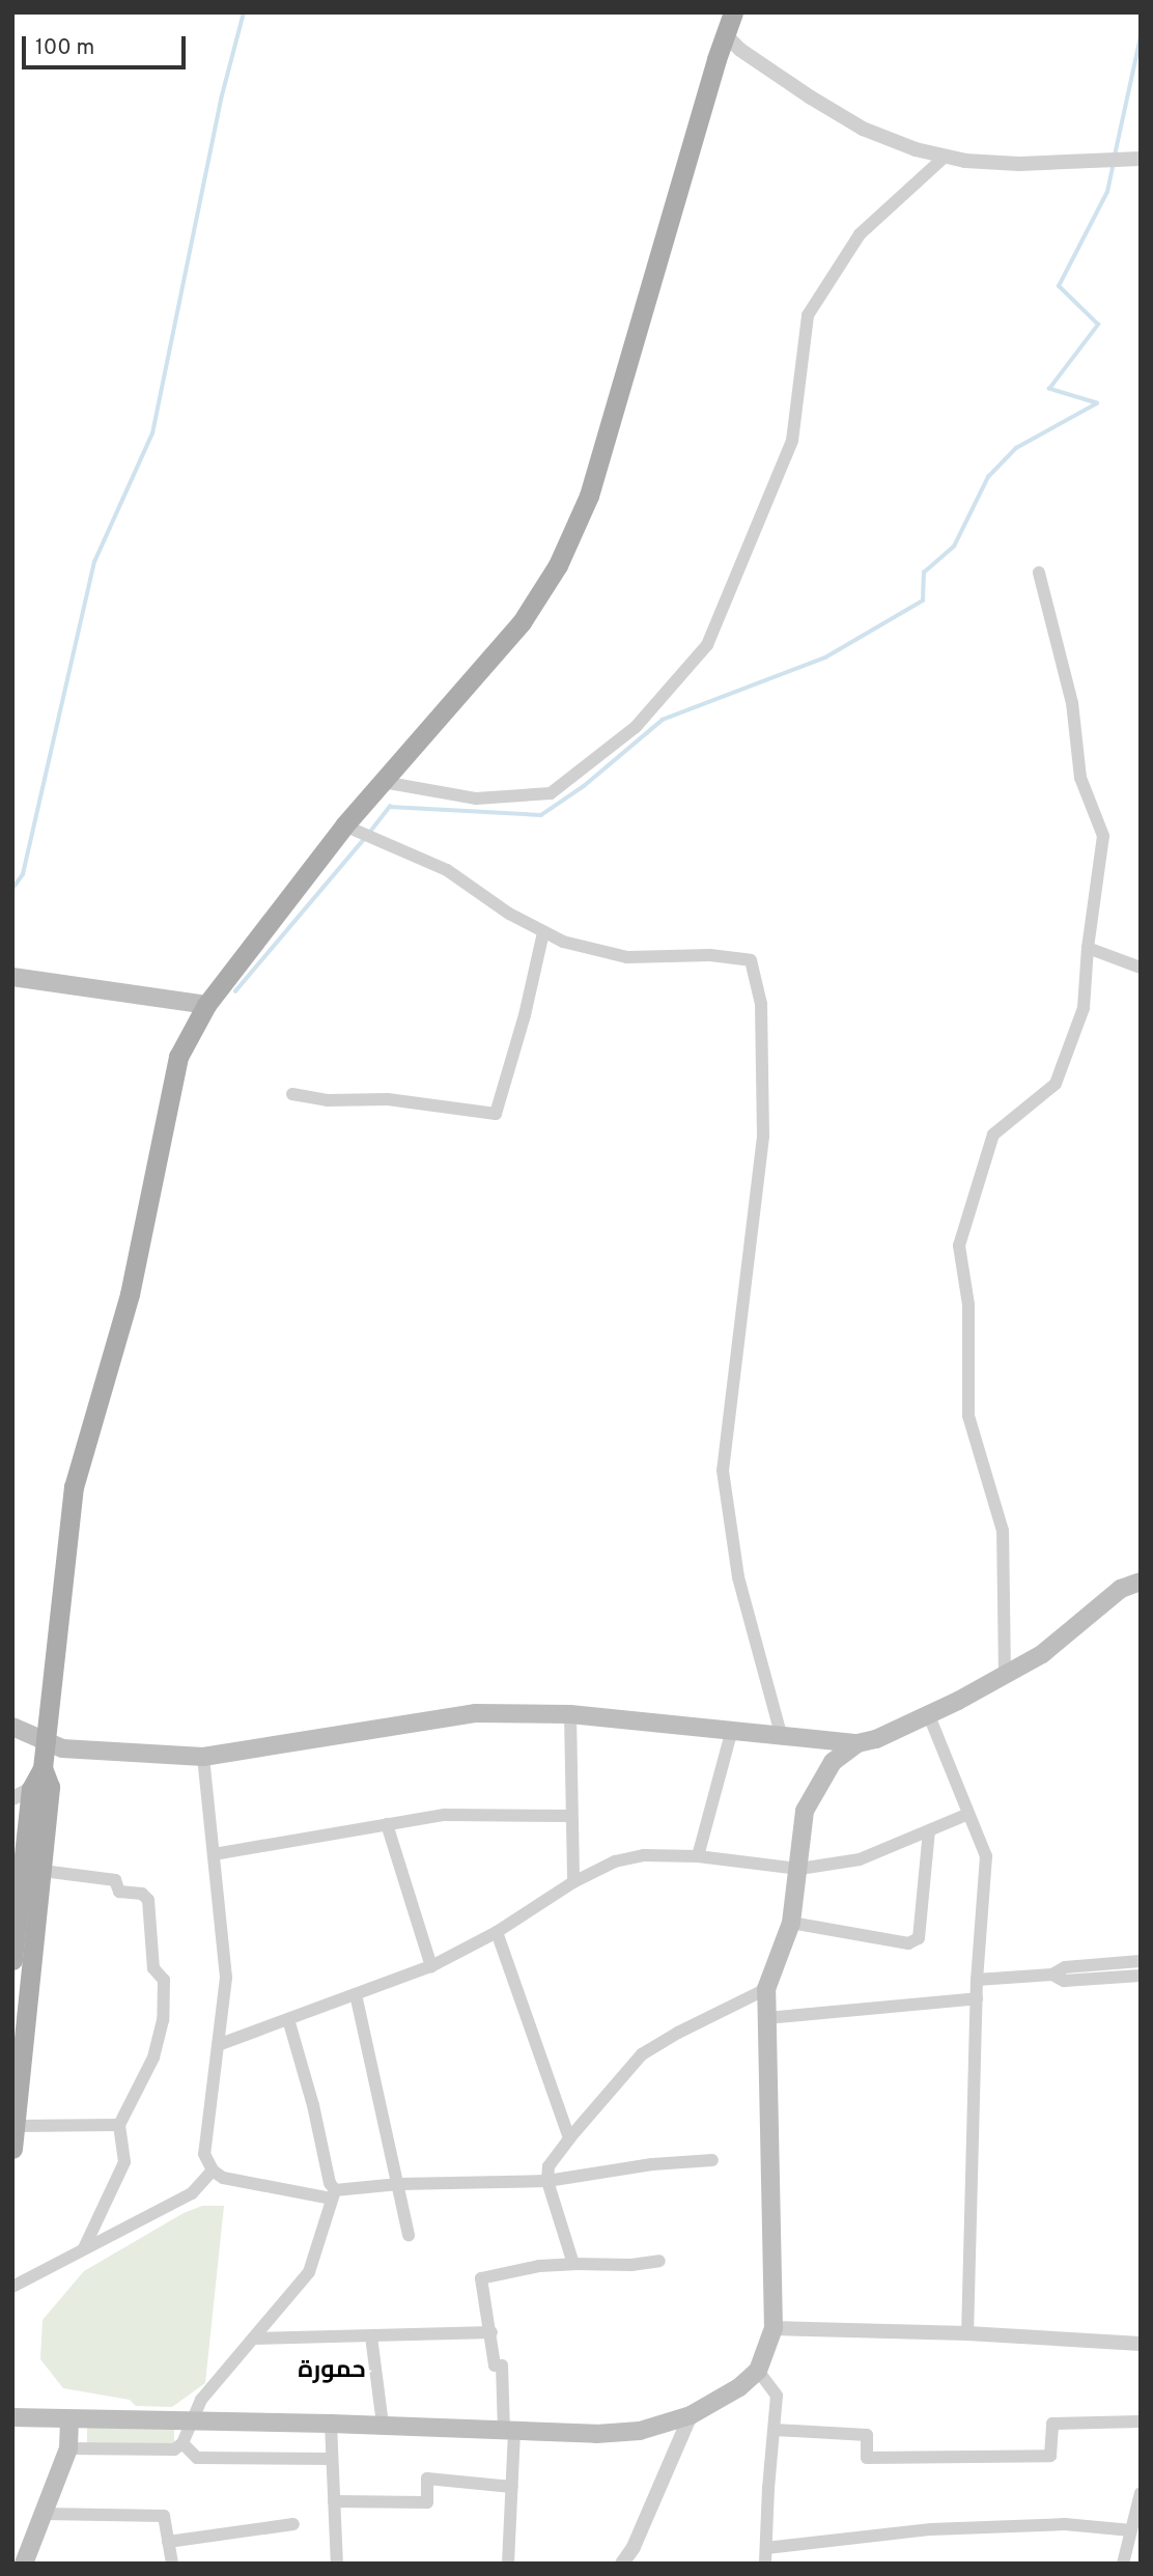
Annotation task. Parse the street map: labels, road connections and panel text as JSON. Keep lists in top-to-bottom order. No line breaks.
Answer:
{"districts":["حمورة"],"scale_bar":"100 m"}
